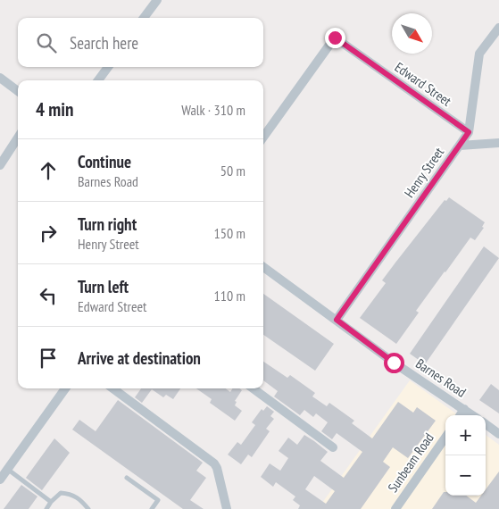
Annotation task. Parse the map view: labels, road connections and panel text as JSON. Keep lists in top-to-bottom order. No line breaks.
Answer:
{"streets":{"street":["Edward Street","Henry Street","Barnes Road","Sunbeam Road"]},"crossings":[["Edward Street","Henry Street"],["Henry Street","Barnes Road"]],"north":"bottom right","page":{"search":"Search here","heading":["4 min","Walk · 310 m"],"list":[["Continue","Barnes Road","50 m"],["Turn right","Henry Street","150 m"],["Turn left","Edward Street","110 m"],"Arrive at destination"],"map_buttons":["+","−"]}}
